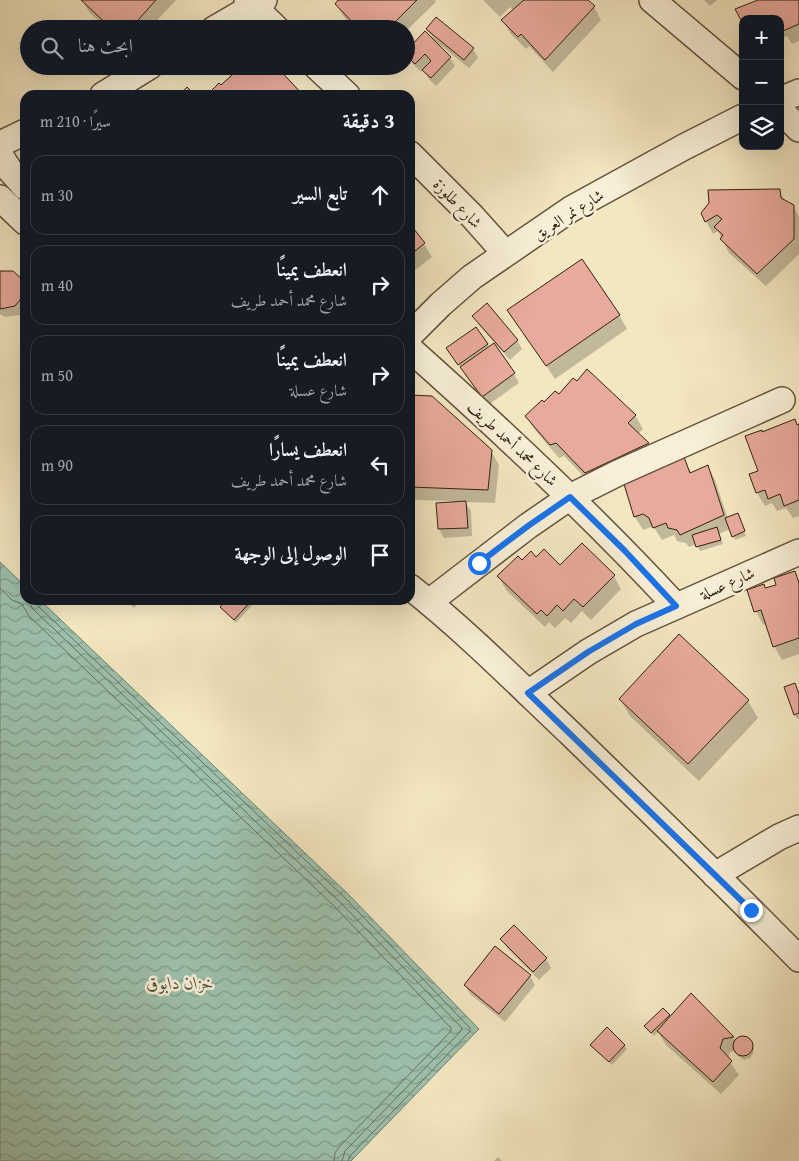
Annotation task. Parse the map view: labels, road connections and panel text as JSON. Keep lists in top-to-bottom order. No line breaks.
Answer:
{"streets":{"street":["شارع طلوزة","شارع نمر العريق","شارع محمد أحمد طريف","شارع عسلة"]},"crossings":[["شارع طلوزة","شارع نمر العريق"],["شارع محمد أحمد طريف","شارع عسلة"]],"water":["خزان دابوق"],"page":{"map_buttons":["+","−"],"search":"ابحث هنا","heading":["3 دقيقة","سيرًا · 210 m"],"list":[["تابع السير","30 m"],["انعطف يمينًا","شارع محمد أحمد طريف","40 m"],["انعطف يمينًا","شارع عسلة","50 m"],["انعطف يسارًا","شارع محمد أحمد طريف","90 m"],"الوصول إلى الوجهة"]}}
